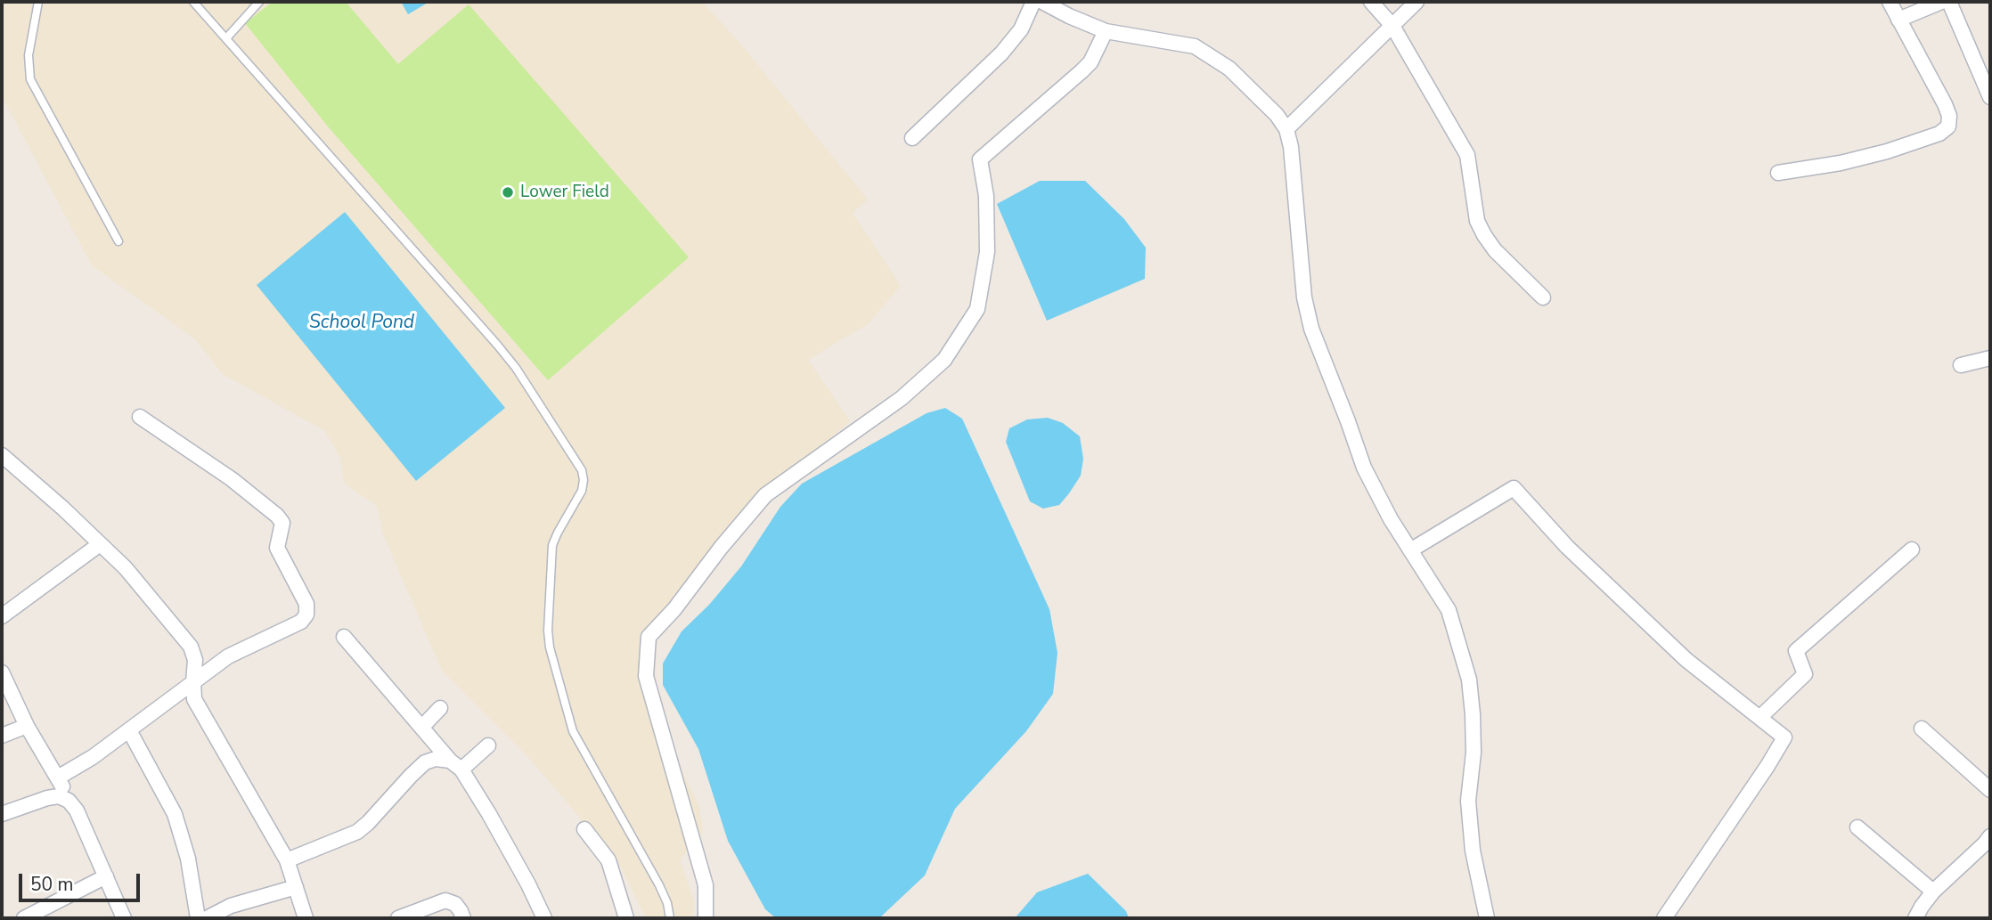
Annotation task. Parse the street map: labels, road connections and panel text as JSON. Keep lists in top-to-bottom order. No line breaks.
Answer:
{"water":["School Pond"],"places":["Lower Field"],"scale_bar":"50 m"}
